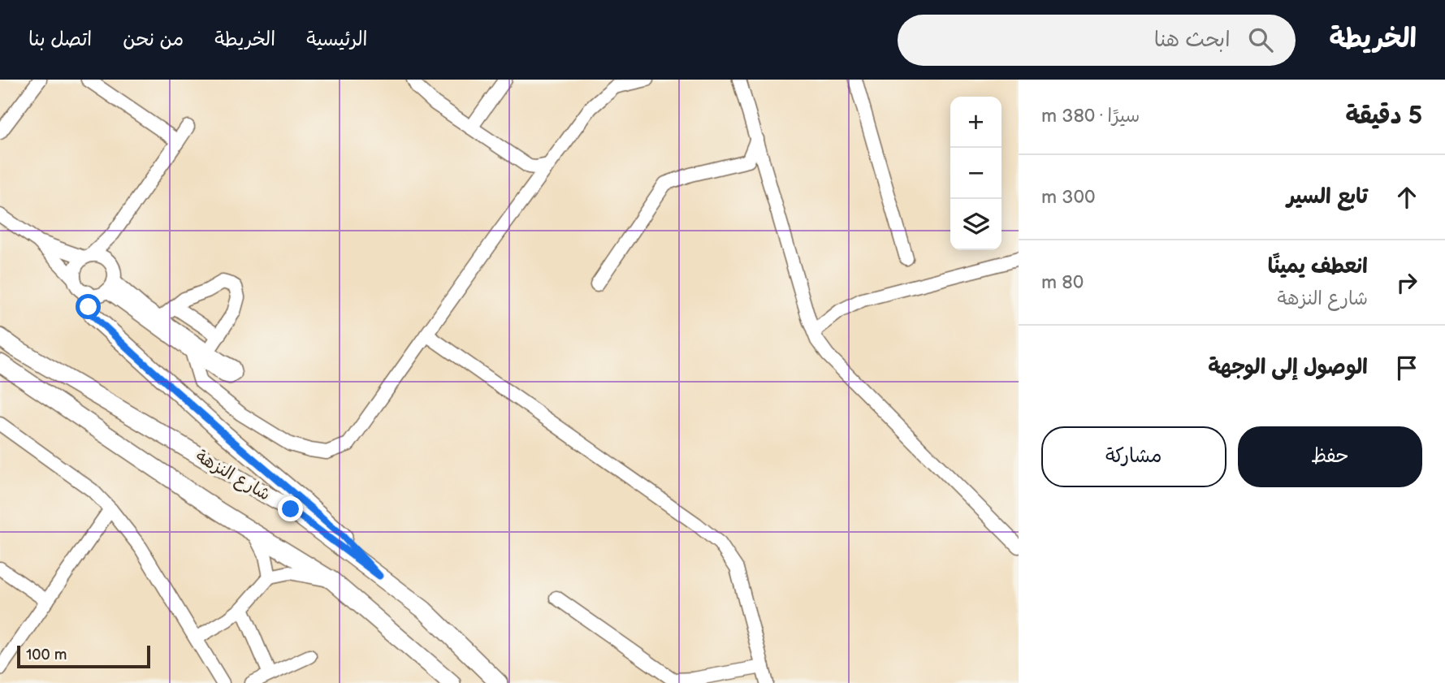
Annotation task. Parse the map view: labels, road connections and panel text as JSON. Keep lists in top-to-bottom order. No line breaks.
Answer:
{"streets":{"main road":["شارع النزهة"]},"scale_bar":"100 m","page":{"header":"الخريطة","search":"ابحث هنا","nav":["الرئيسية","الخريطة","من نحن","اتصل بنا"],"heading":["5 دقيقة","سيرًا · 380 m"],"map_buttons":["+","−"],"list":[["تابع السير","300 m"],["انعطف يمينًا","شارع النزهة","80 m"],"الوصول إلى الوجهة"],"buttons":["حفظ","مشاركة"],"scale":"100 m"}}
